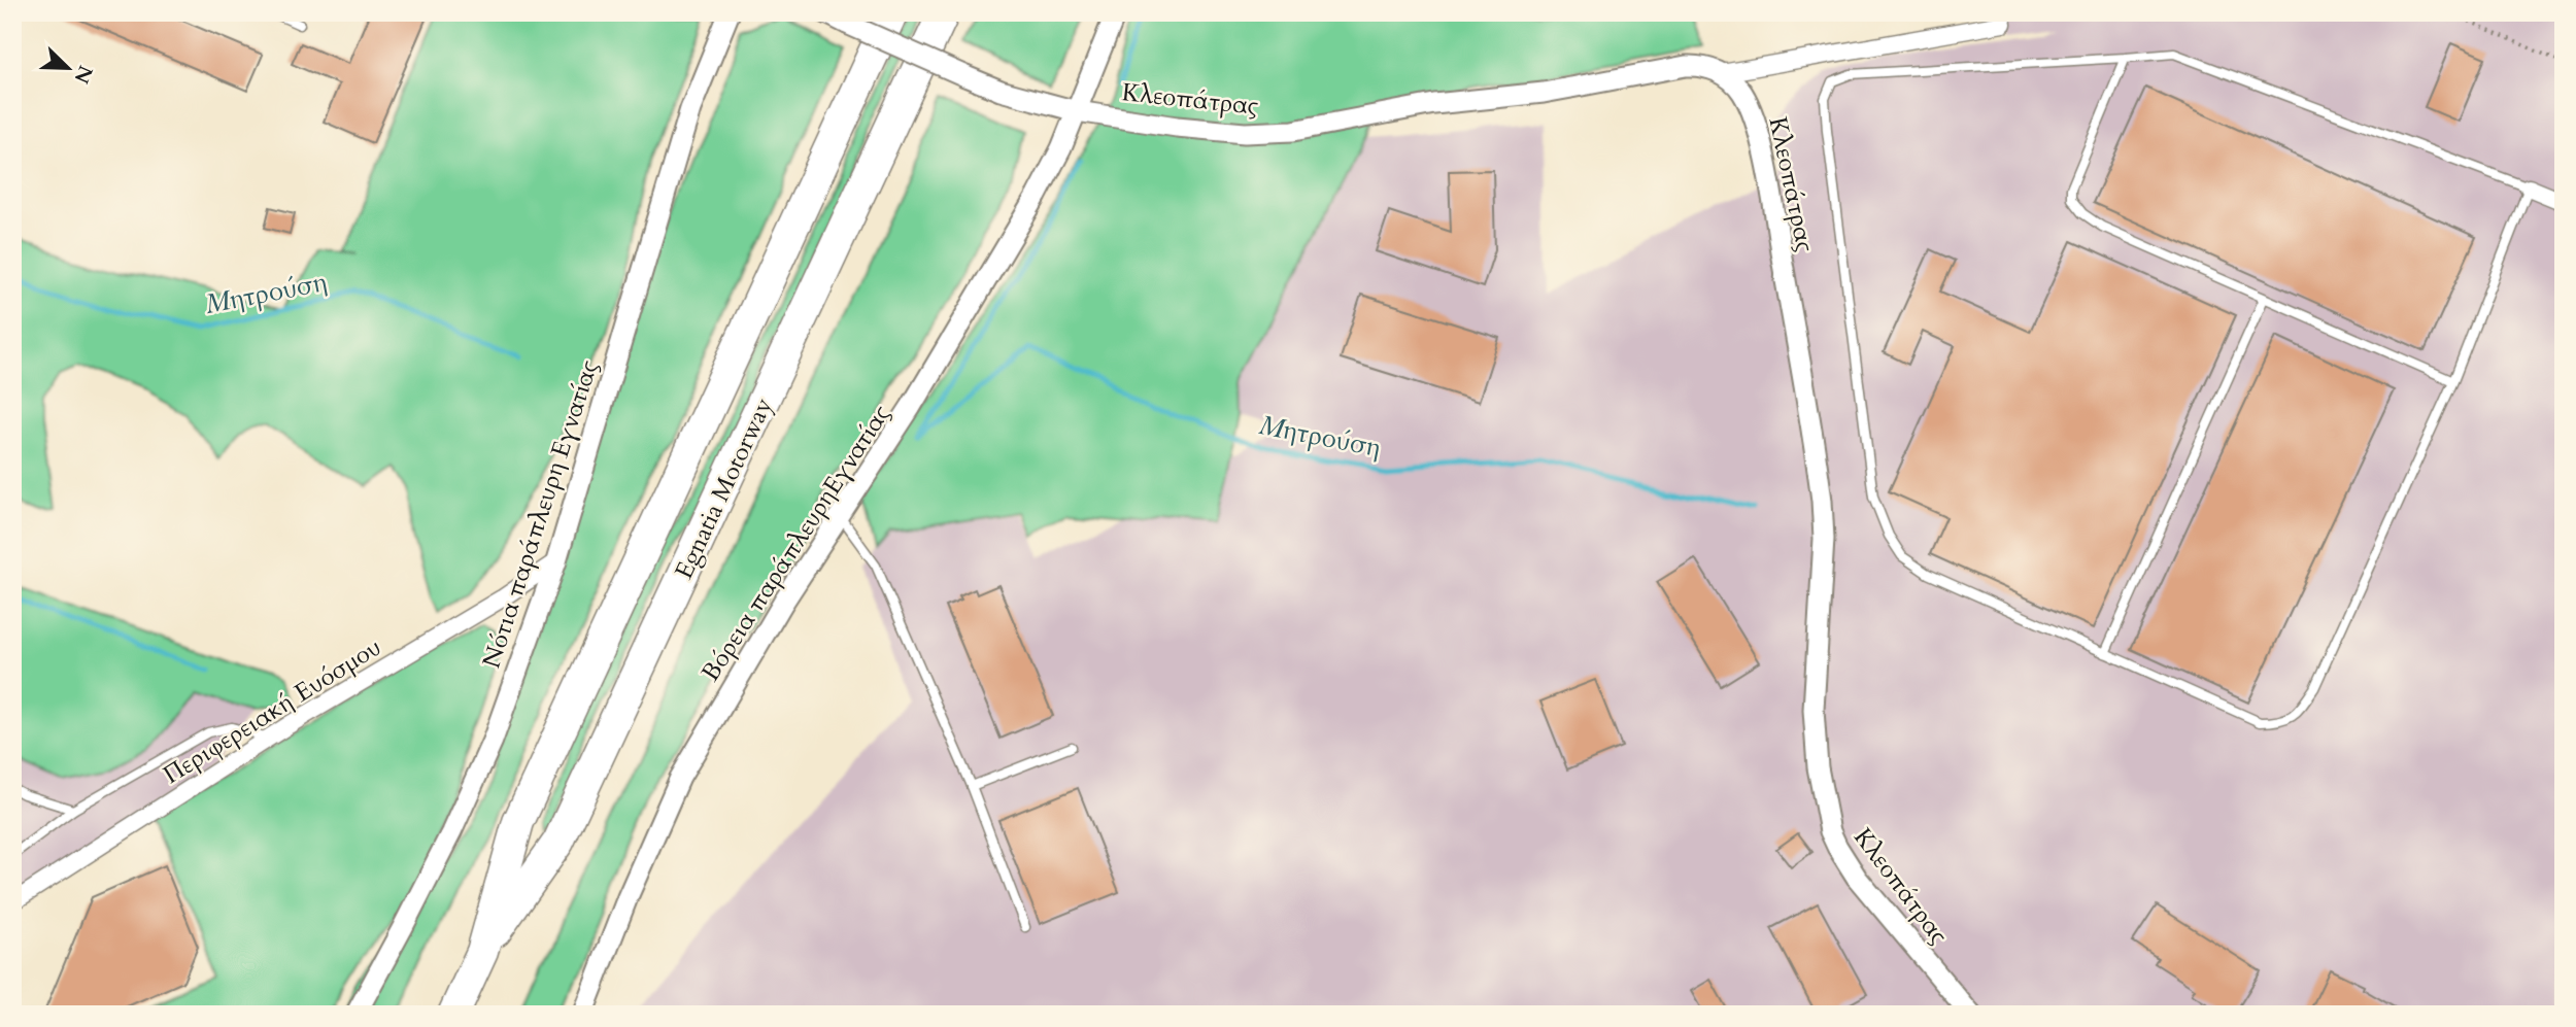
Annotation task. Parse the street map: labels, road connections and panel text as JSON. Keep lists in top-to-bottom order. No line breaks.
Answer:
{"streets":{"highway":["Egnatia Motorway"],"street":["Κλεοπάτρας","Νότια παράπλευρη Εγνατίας","Βόρεια παράπλευρηΕγνατίας","Περιφερειακή Ευόσμου"]},"crossings":[["Κλεοπάτρας","Βόρεια παράπλευρηΕγνατίας"],["Νότια παράπλευρη Εγνατίας","Περιφερειακή Ευόσμου"]],"water":["Μητρούση"],"north":"bottom right"}
